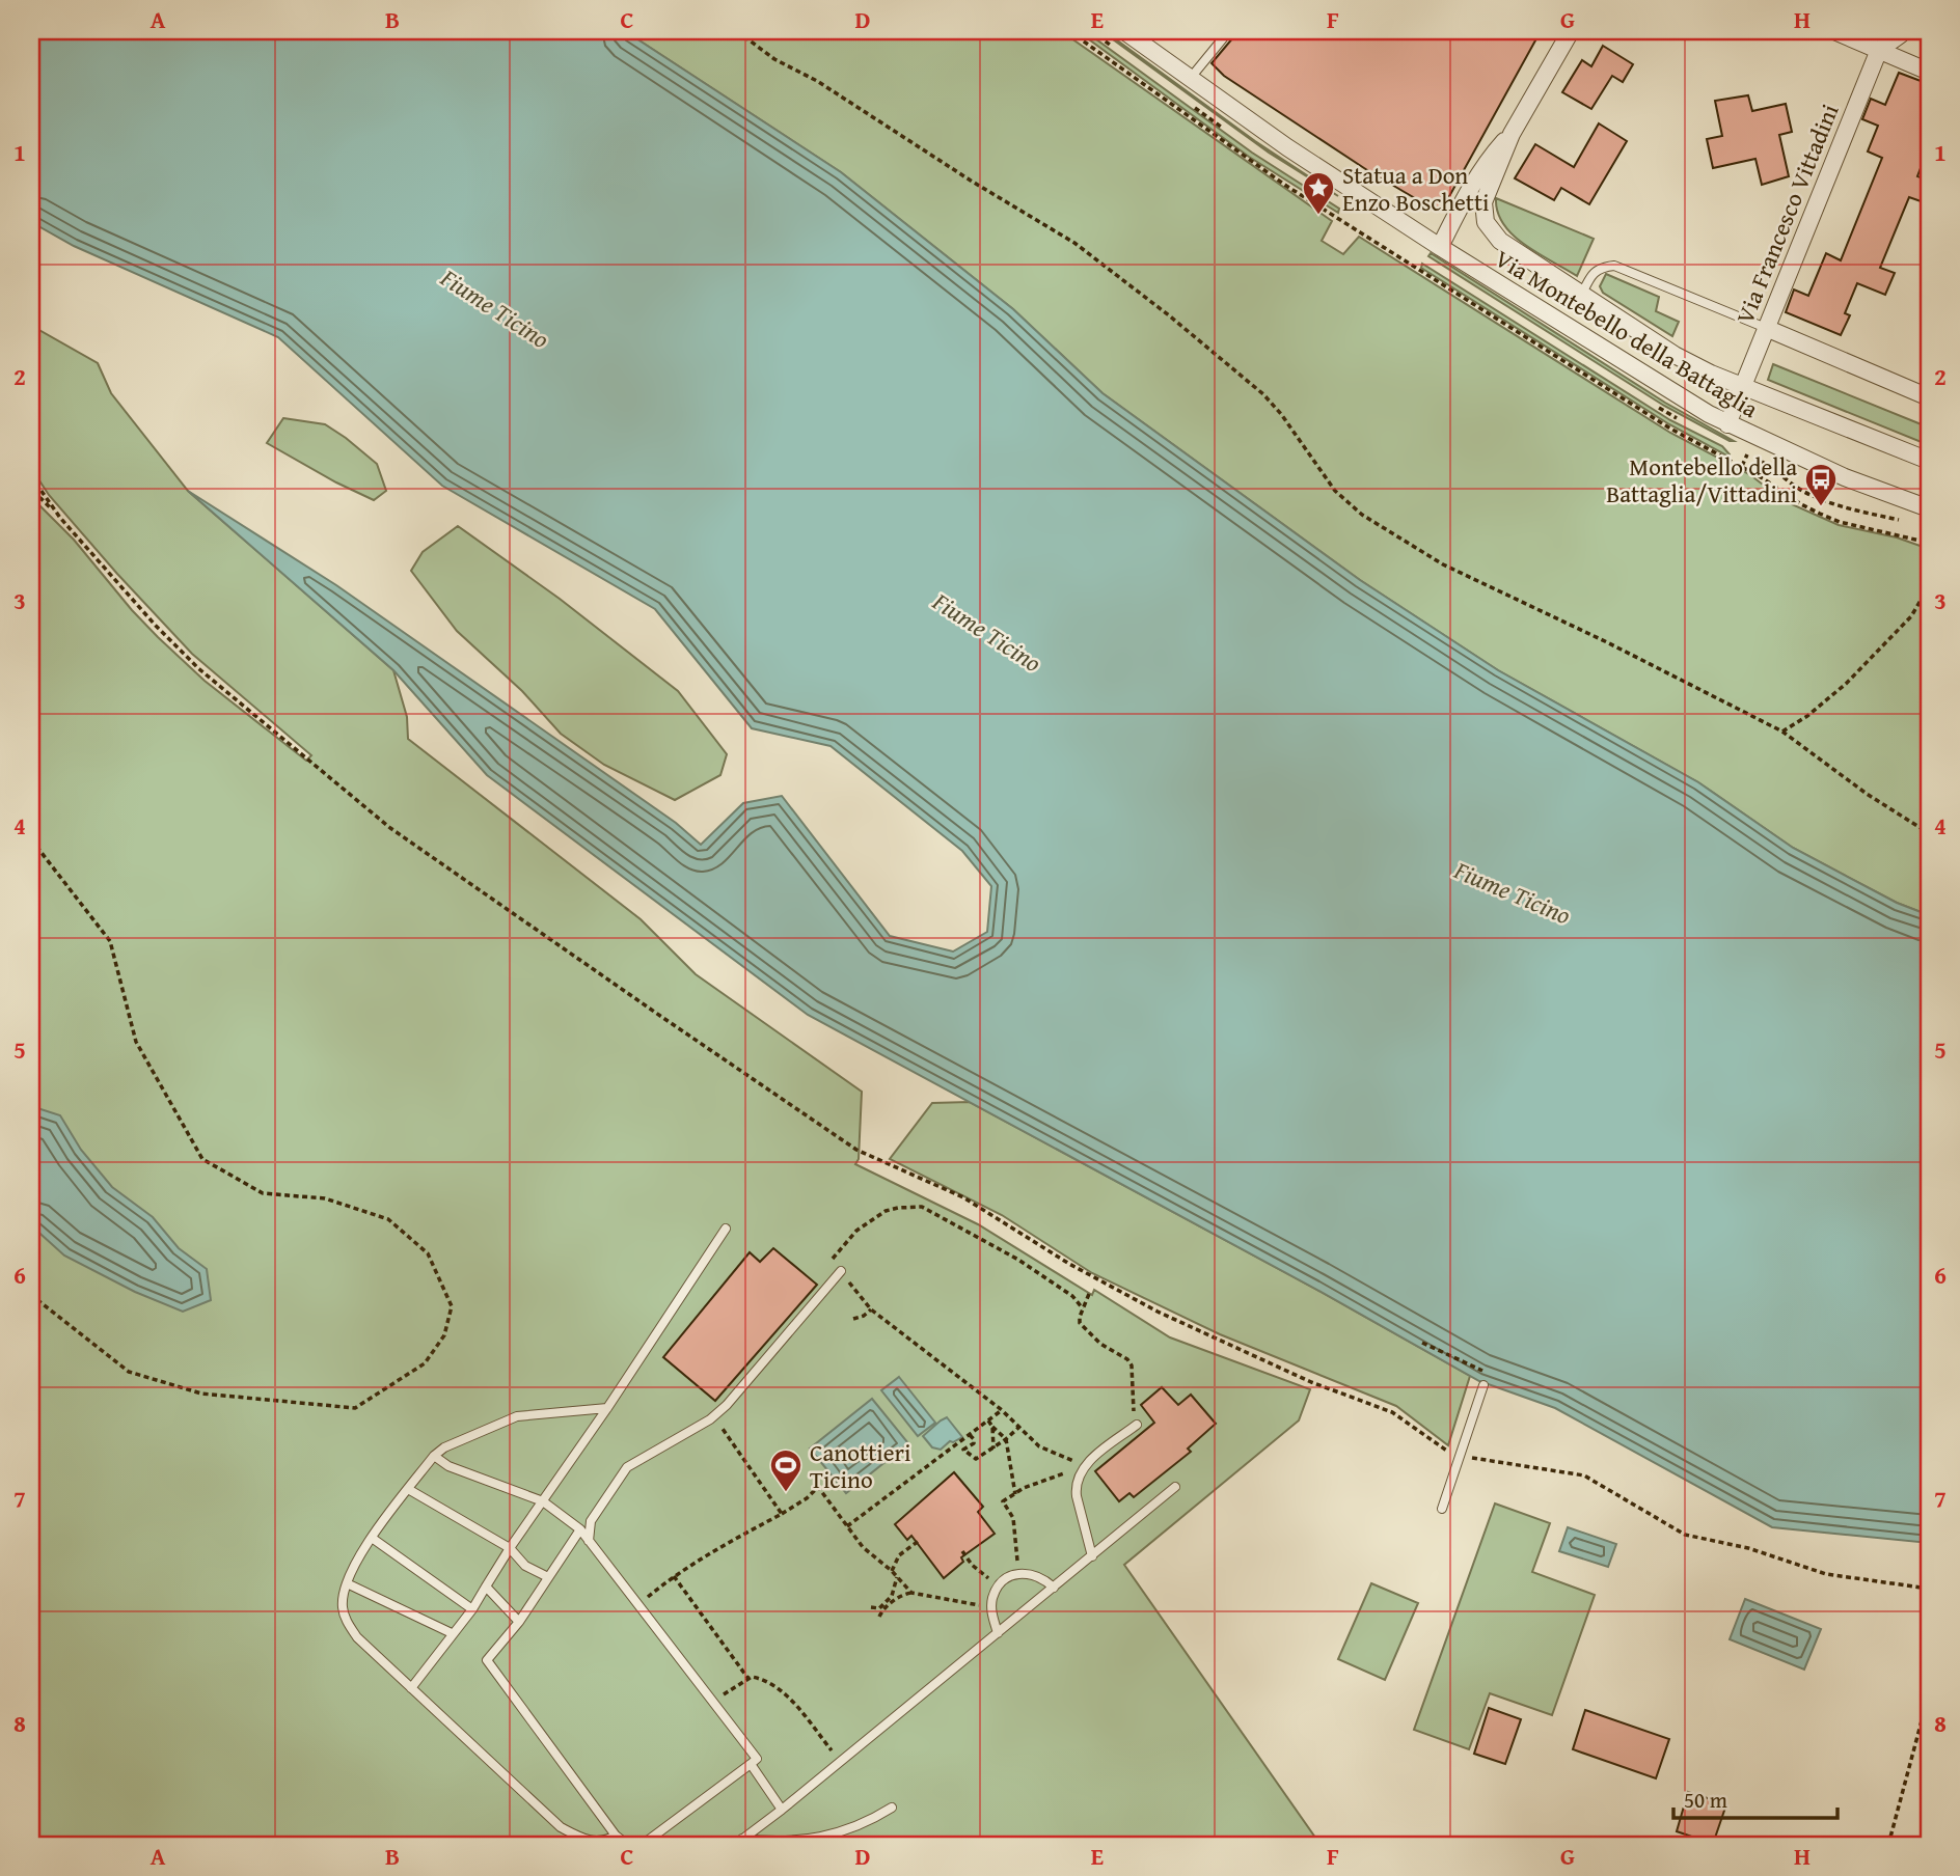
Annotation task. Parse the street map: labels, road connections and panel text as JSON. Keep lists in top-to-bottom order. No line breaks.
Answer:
{"streets":{"street":["Via Francesco Vittadini","Via Montebello della Battaglia"]},"crossings":[["Via Francesco Vittadini","Via Montebello della Battaglia"]],"water":["Fiume Ticino"],"places":{"place":["Statua a Don Enzo Boschetti"],"bus stop":["Montebello della Battaglia/Vittadini"],"sports":["Canottieri Ticino"]},"scale_bar":"50 m","grid":{"columns":["A","B","C","D","E","F","G","H"],"rows":["1","2","3","4","5","6","7","8"]}}
